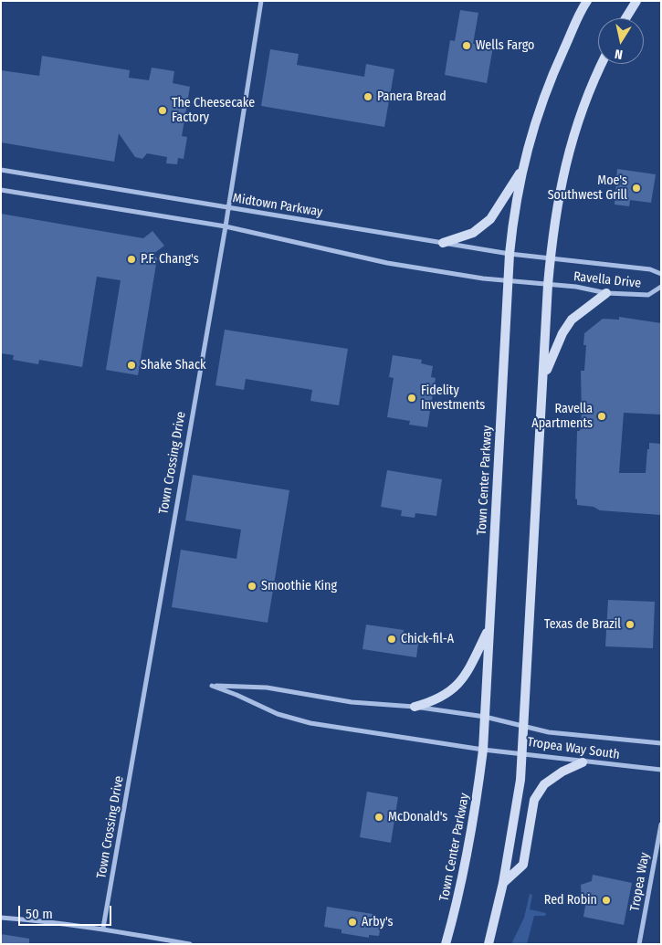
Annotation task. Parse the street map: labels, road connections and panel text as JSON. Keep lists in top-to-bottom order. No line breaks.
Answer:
{"streets":{"main road":["Town Center Parkway"],"street":["Midtown Parkway","Ravella Drive","Town Crossing Drive","Tropea Way South","Tropea Way"]},"crossings":[["Midtown Parkway","Ravella Drive"],["Midtown Parkway","Town Crossing Drive"],["Midtown Parkway","Town Center Parkway"],["Town Center Parkway","Tropea Way South"]],"places":["Wells Fargo","Panera Bread","The Cheesecake Factory","Moe's Southwest Grill","P.F. Chang's","Shake Shack","Fidelity Investments","Ravella Apartments","Smoothie King","Texas de Brazil","Chick-fil-A","McDonald's","Red Robin","Arby's"],"scale_bar":"50 m","north":"bottom"}
